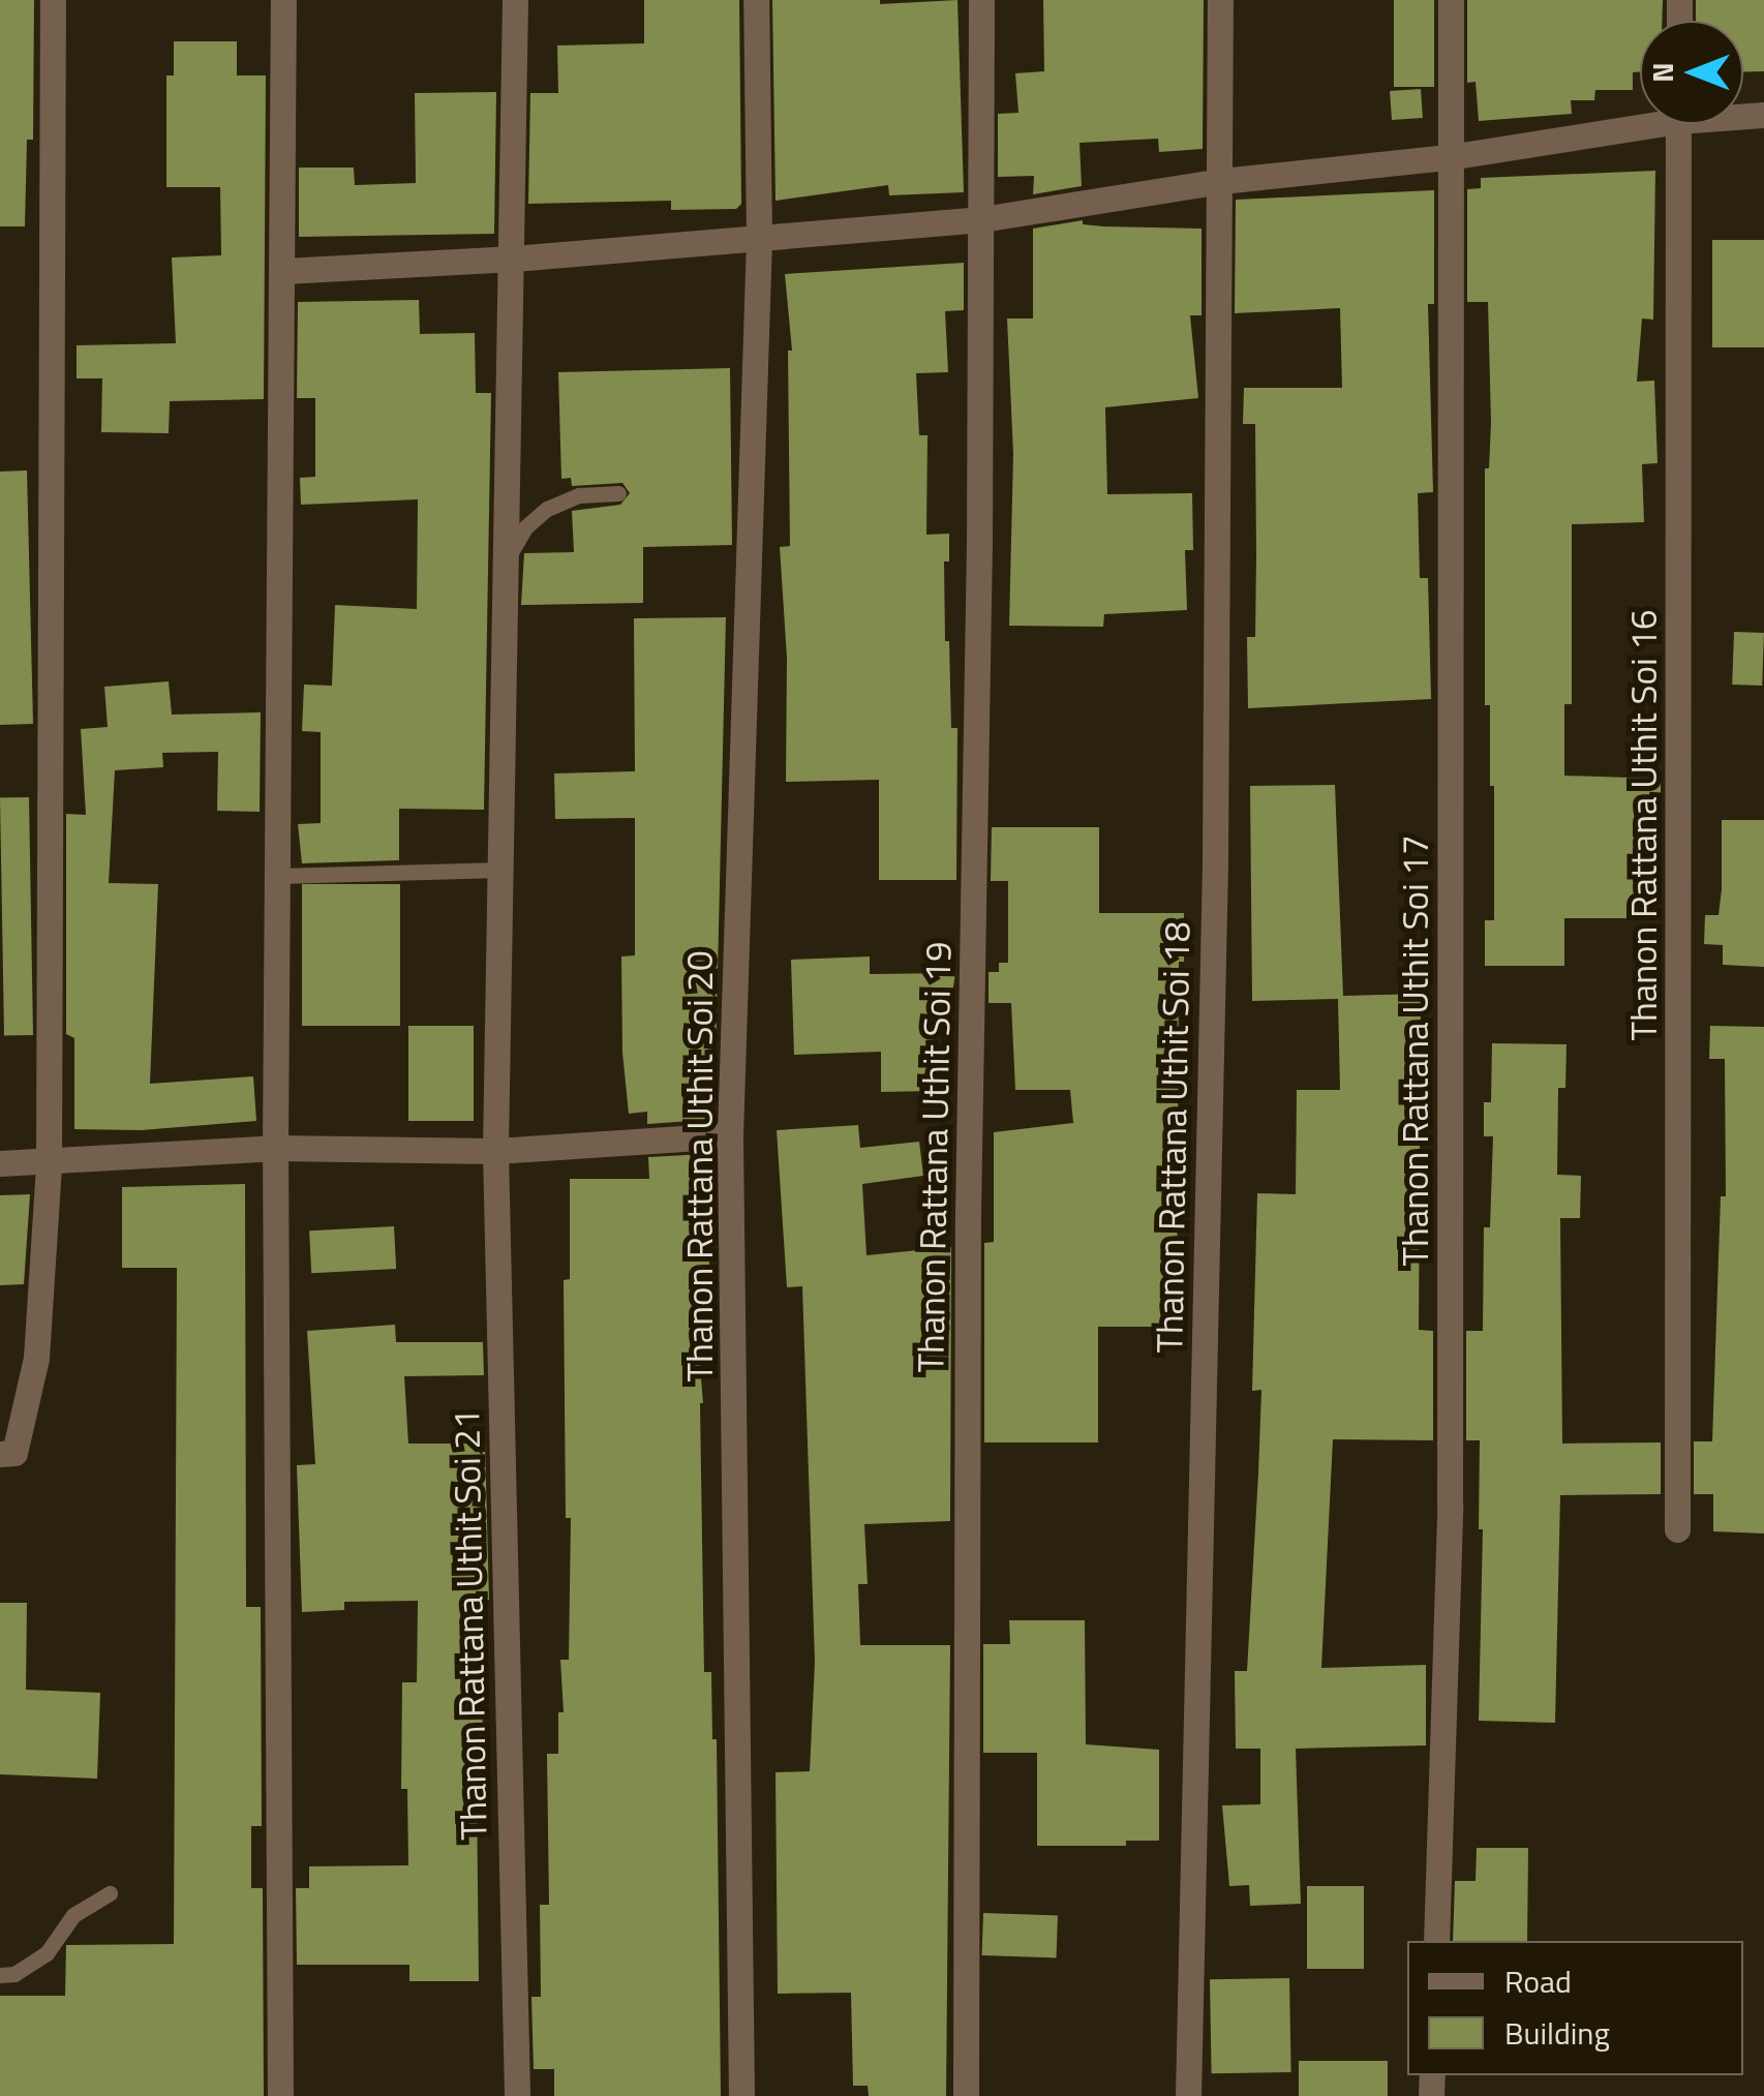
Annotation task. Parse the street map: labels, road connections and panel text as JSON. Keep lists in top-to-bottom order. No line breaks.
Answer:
{"streets":{"street":["Thanon Rattana Uthit Soi 16","Thanon Rattana Uthit Soi 17","Thanon Rattana Uthit Soi 18","Thanon Rattana Uthit Soi 19","Thanon Rattana Uthit Soi 20","Thanon Rattana Uthit Soi 21"]},"legend":["Road","Building"],"north":"left"}
